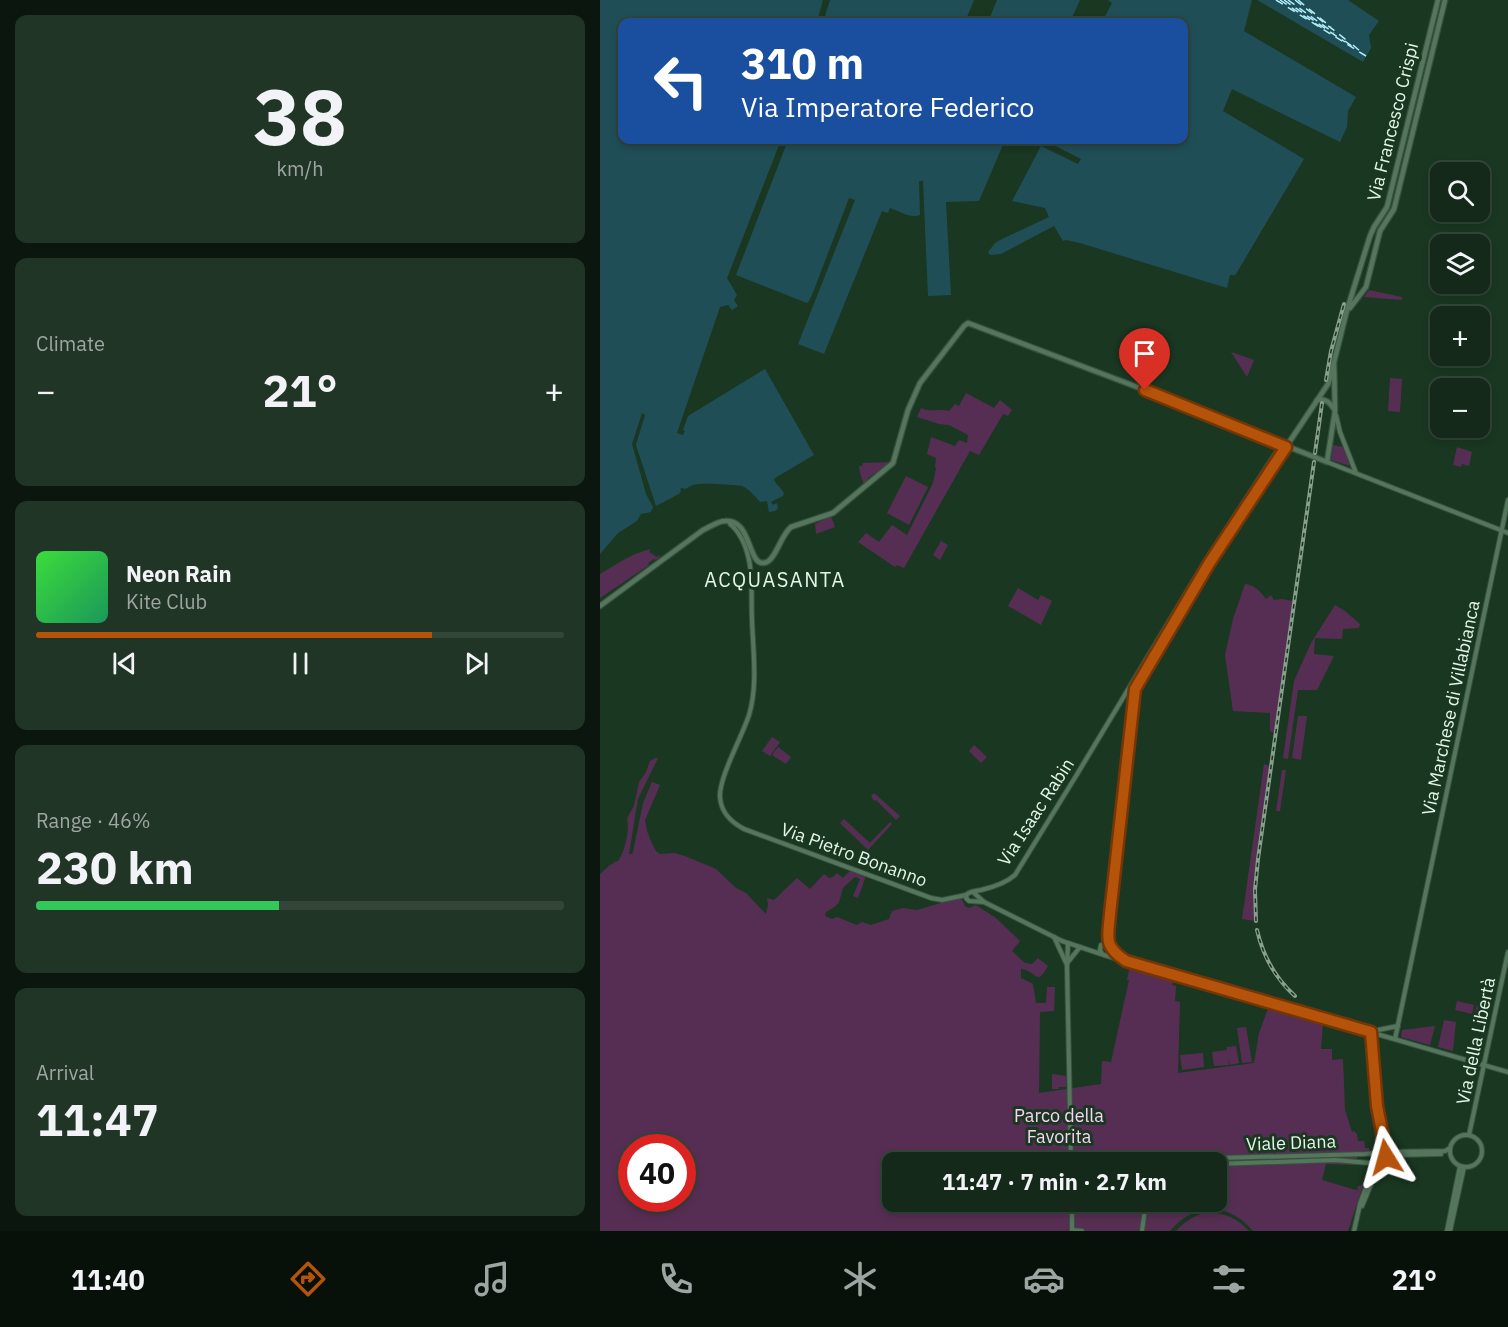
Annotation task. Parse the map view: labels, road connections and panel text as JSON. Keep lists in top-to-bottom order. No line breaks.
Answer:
{"streets":{"main road":["Via Francesco Crispi"],"street":["Via Marchese di Villabianca","Via Isaac Rabin","Via Pietro Bonanno","Via della Libertà","Viale Diana"]},"crossings":[["Via Isaac Rabin","Via Pietro Bonanno"]],"districts":["ACQUASANTA"],"parks":["Parco della Favorita"],"page":{"tile":[["38","km/h"],"Climate",["Range · 46%","230 km"],["Arrival","11:47"]],"turn":["310 m","Via Imperatore Federico"],"map_buttons":["+","−"],"heat":["−","21°","+"],"song":["Neon Rain","Kite Club"],"limit":"40","trip":"11:47 · 7 min · 2.7 km","tabs":["11:40","21°"]}}
